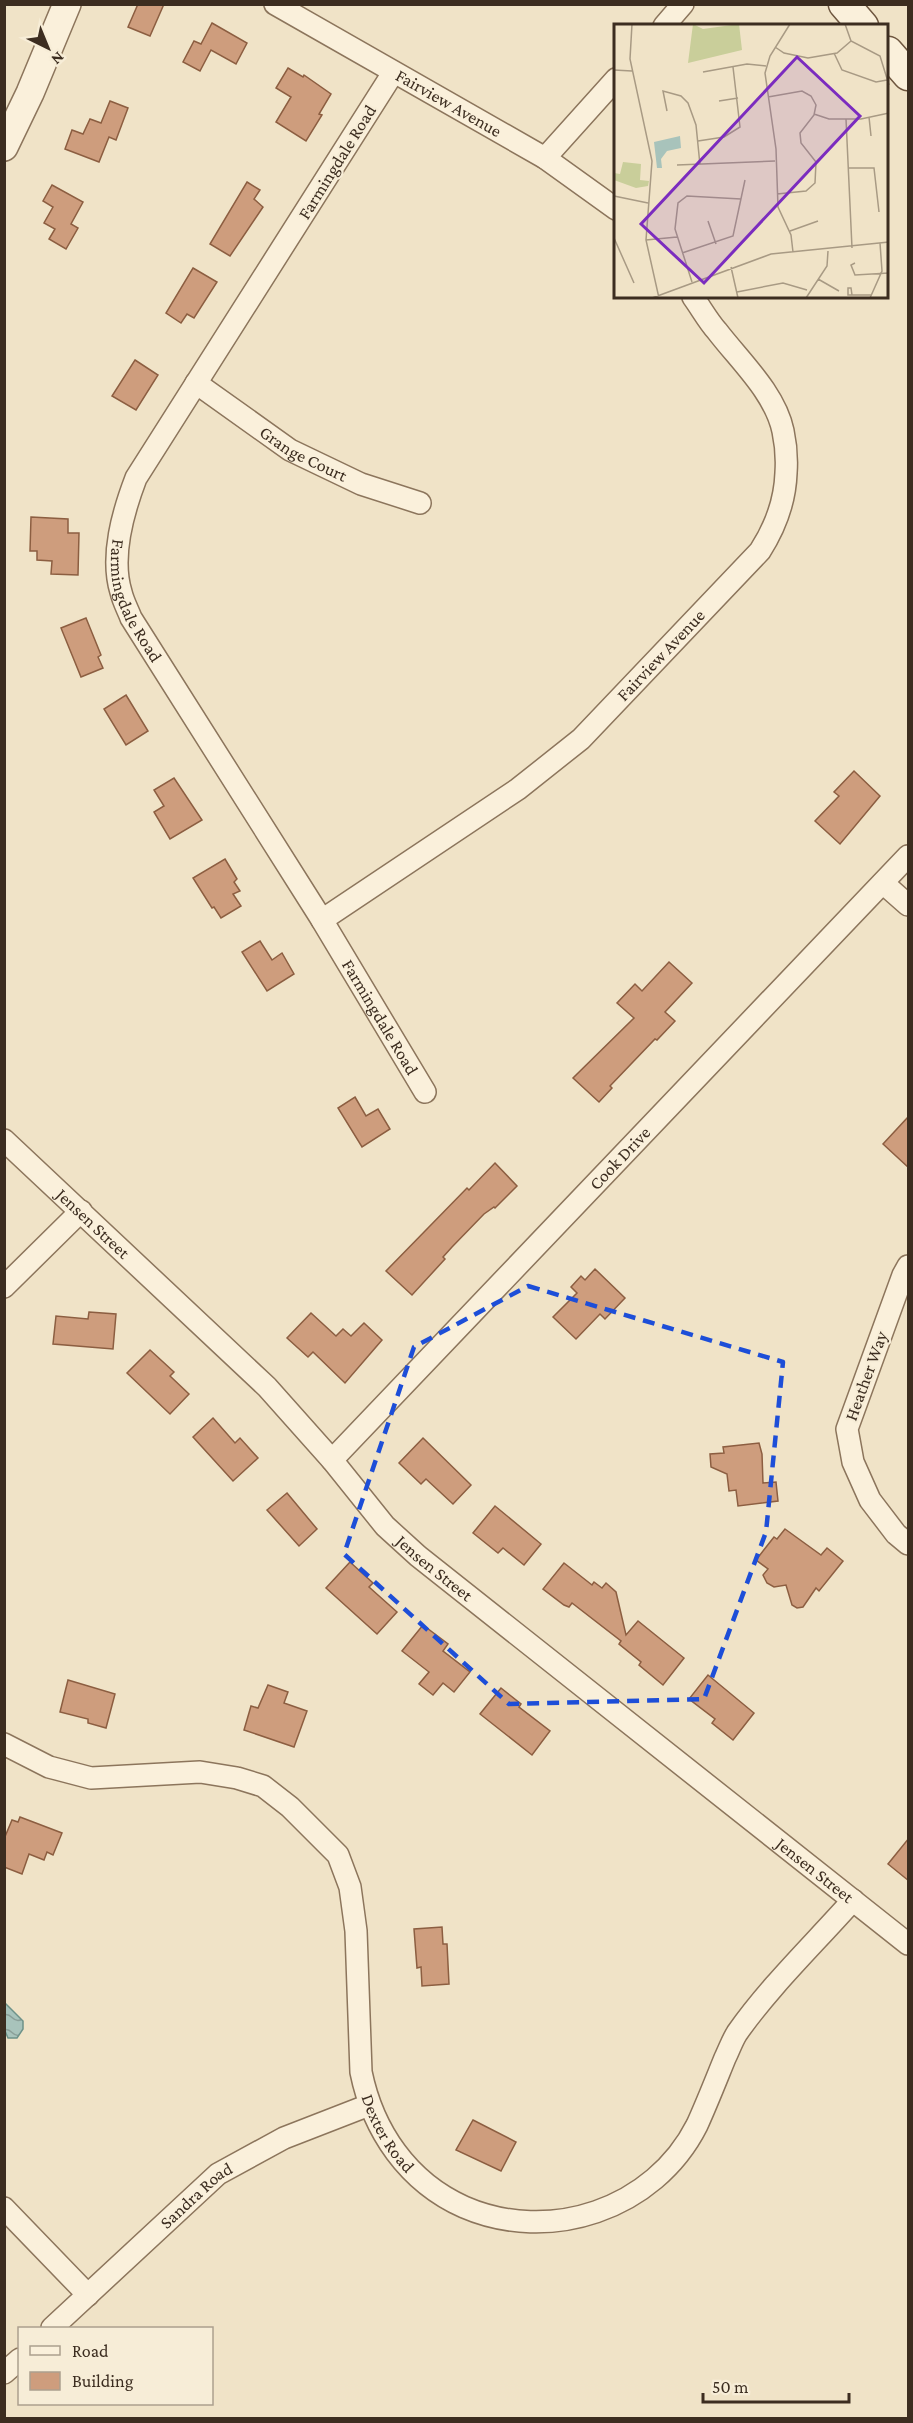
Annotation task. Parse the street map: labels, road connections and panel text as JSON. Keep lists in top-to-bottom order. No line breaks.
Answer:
{"streets":{"street":["Fairview Avenue","Farmingdale Road","Grange Court","Cook Drive","Jensen Street","Heather Way","Dexter Road","Sandra Road"]},"crossings":[["Fairview Avenue","Farmingdale Road"],["Farmingdale Road","Grange Court"],["Cook Drive","Jensen Street"],["Jensen Street","Dexter Road"],["Dexter Road","Sandra Road"]],"legend":["Road","Building"],"scale_bar":"50 m","north":"bottom right"}
